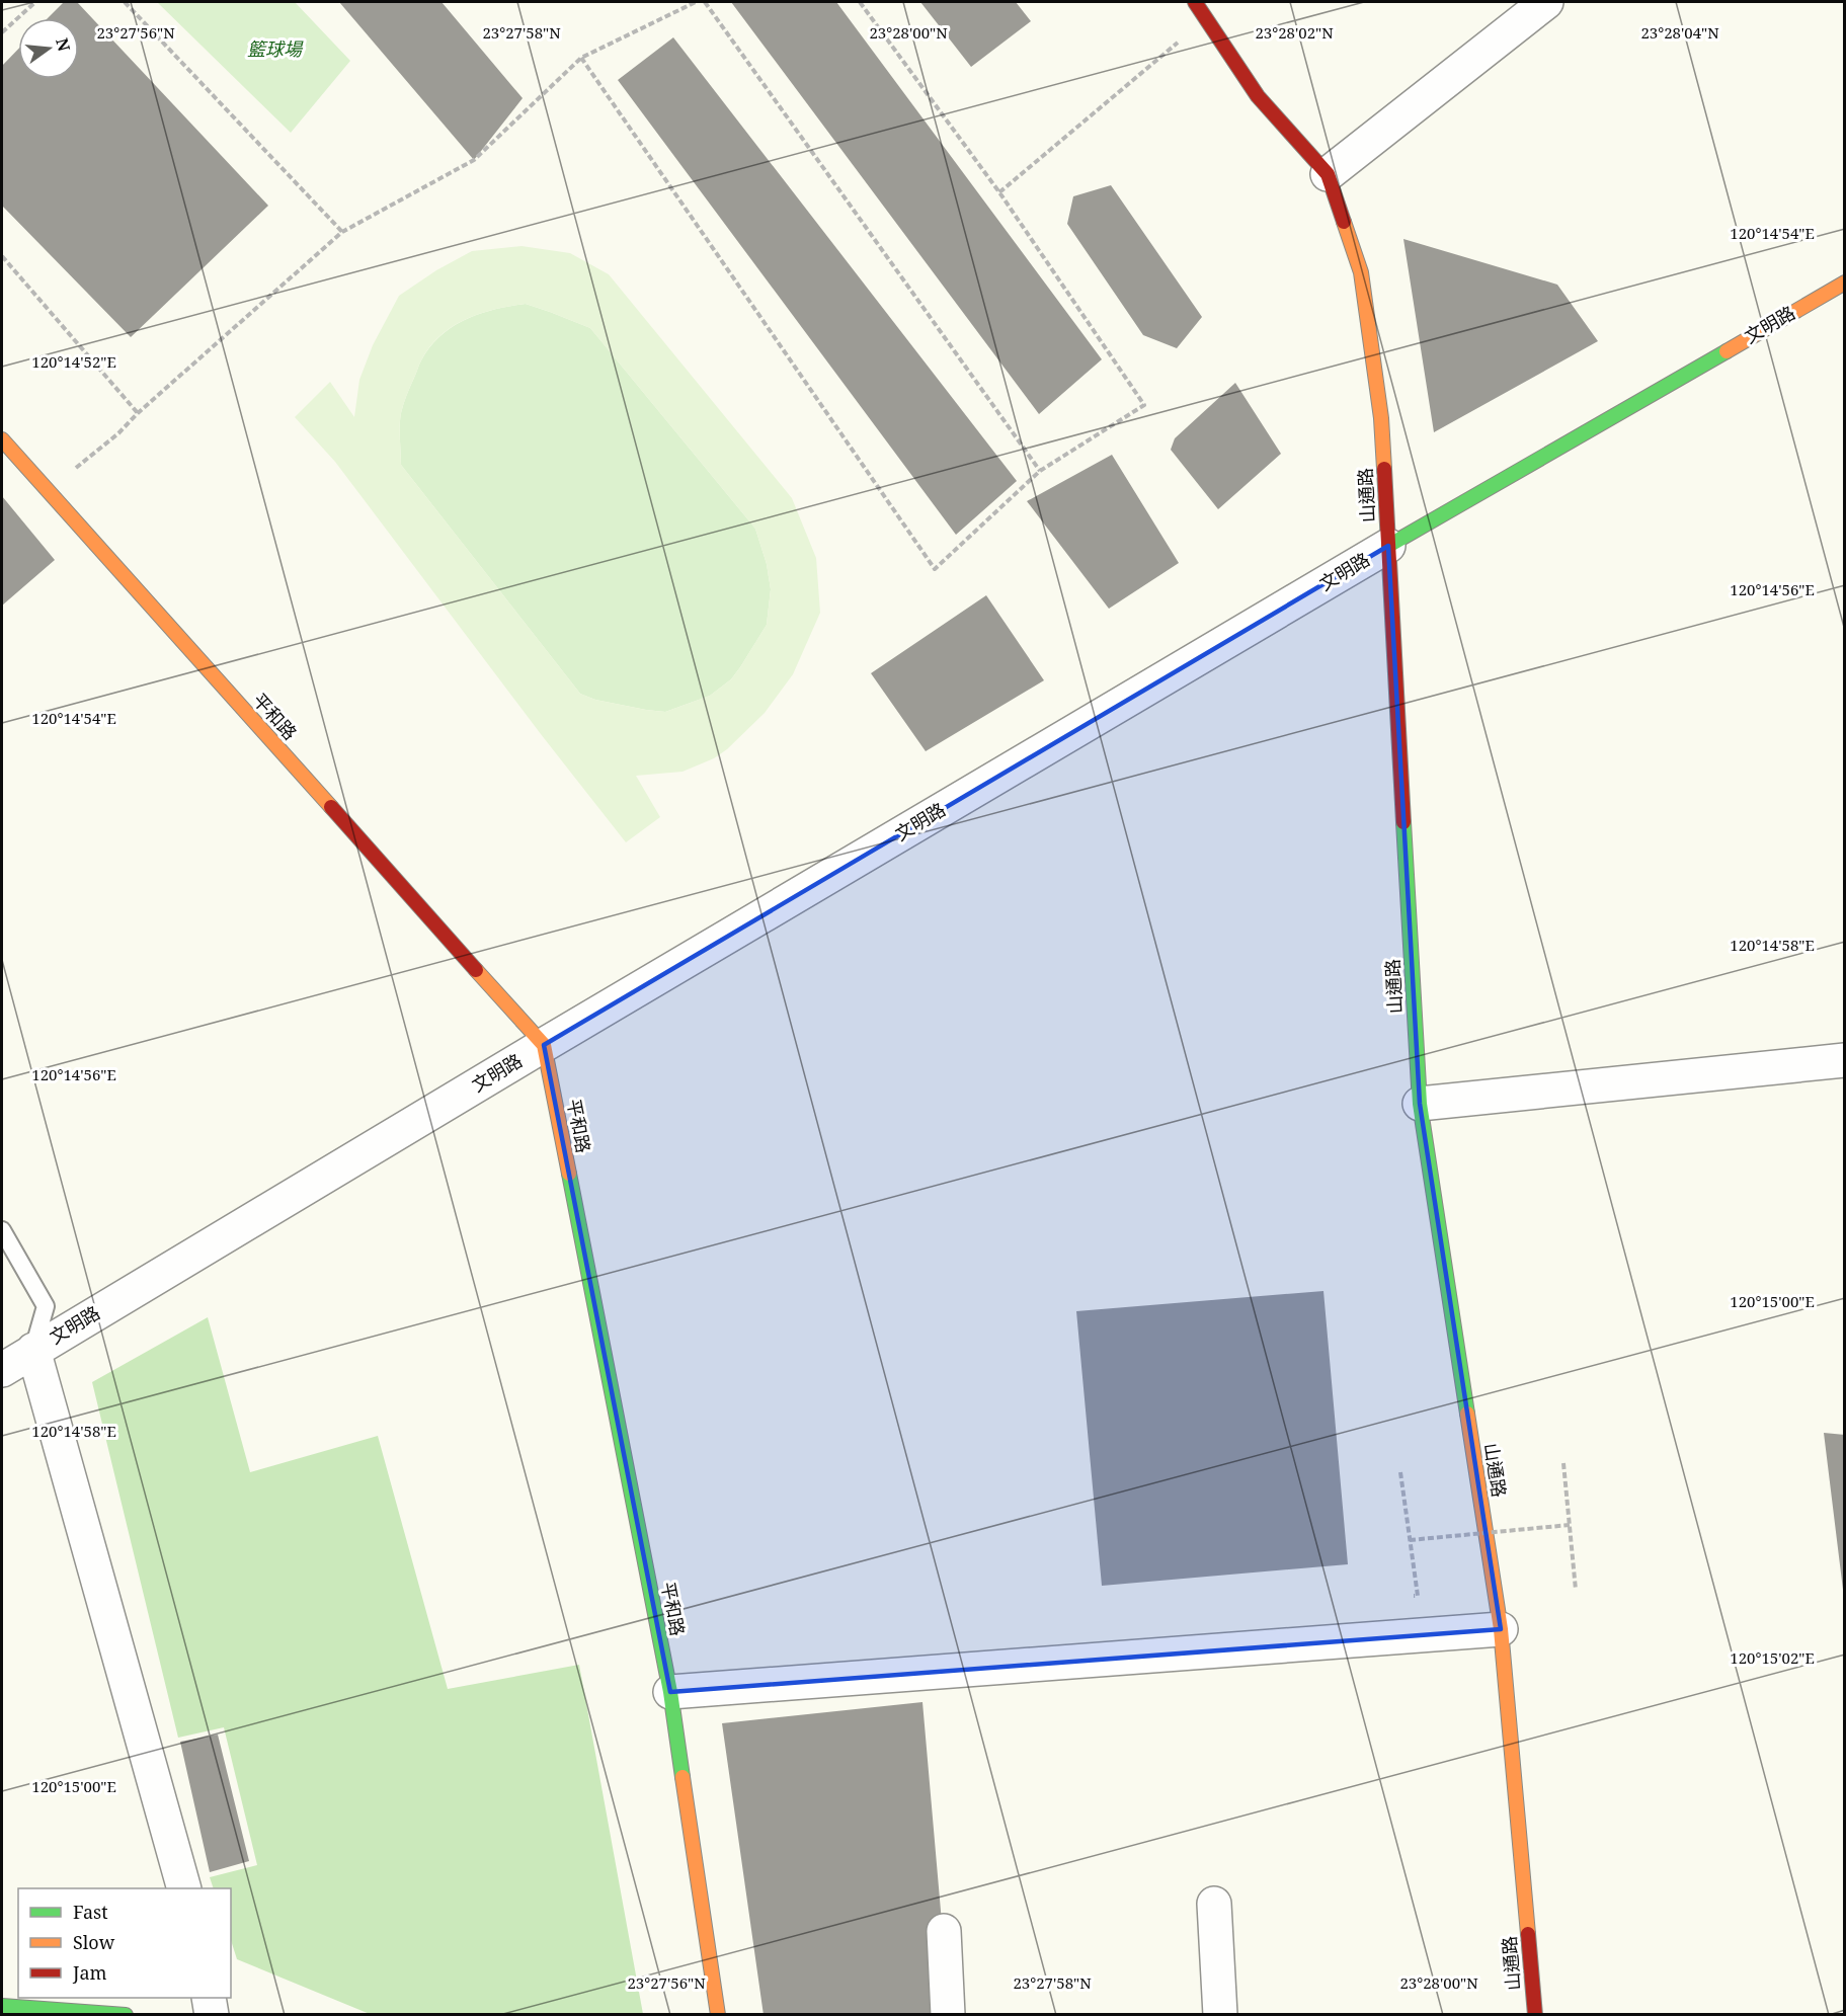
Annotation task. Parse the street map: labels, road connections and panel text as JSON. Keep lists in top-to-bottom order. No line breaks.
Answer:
{"streets":{"street":["文明路","山通路","平和路"]},"crossings":[["文明路","山通路"],["文明路","平和路"]],"parks":["籃球場"],"legend":["Fast","Slow","Jam"],"north":"right","coordinates":["23°27'56\"N","23°27'58\"N","23°28'00\"N","23°28'02\"N","23°28'04\"N","120°14'54\"E","120°14'52\"E","120°14'56\"E","120°14'58\"E","120°15'00\"E","120°15'02\"E"]}
